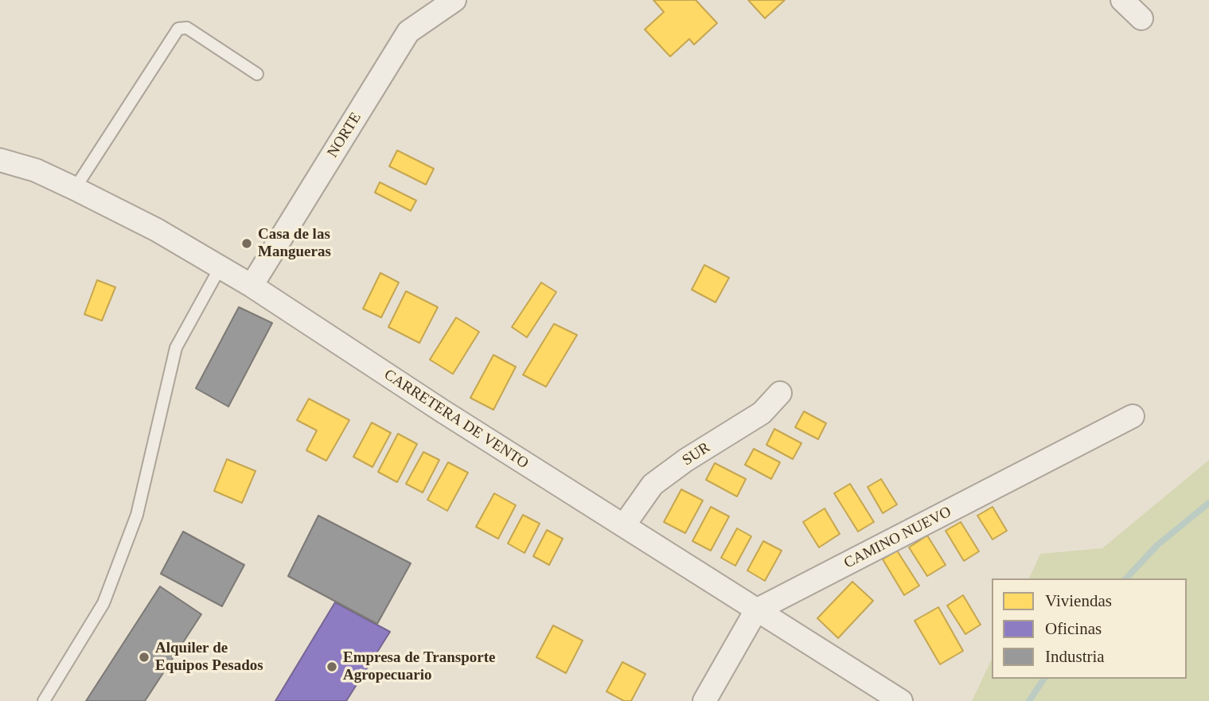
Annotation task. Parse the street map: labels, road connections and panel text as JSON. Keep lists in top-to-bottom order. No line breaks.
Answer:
{"streets":{"street":["NORTE","CARRETERA DE VENTO","SUR","CAMINO NUEVO"]},"crossings":[["NORTE","CARRETERA DE VENTO"],["CARRETERA DE VENTO","SUR"],["CARRETERA DE VENTO","CAMINO NUEVO"]],"places":["Casa de las Mangueras","Alquiler de Equipos Pesados","Empresa de Transporte Agropecuario"],"legend":["Viviendas","Oficinas","Industria"]}
